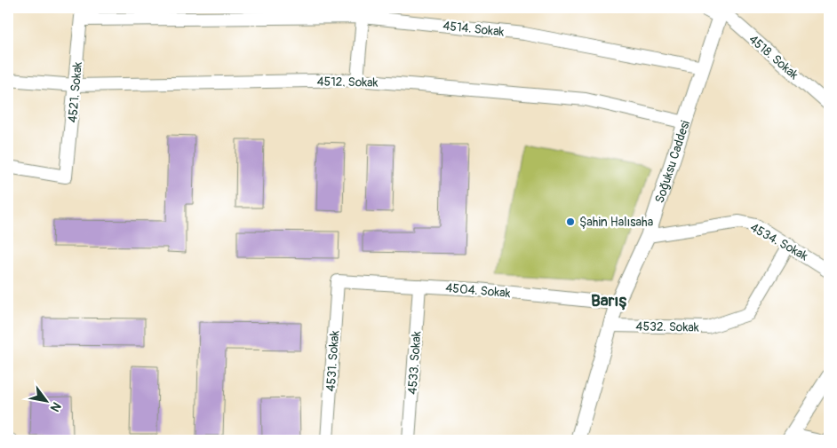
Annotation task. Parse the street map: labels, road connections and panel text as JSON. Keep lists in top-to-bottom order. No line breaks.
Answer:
{"streets":{"street":["4514. Sokak","4518. Sokak","4512. Sokak","4521. Sokak","Soğuksu Caddesi","4534. Sokak","4504. Sokak","4532. Sokak","4531. Sokak","4533. Sokak"]},"crossings":[["4514. Sokak","4521. Sokak"],["4514. Sokak","Soğuksu Caddesi"],["4518. Sokak","Soğuksu Caddesi"],["4512. Sokak","4521. Sokak"],["4512. Sokak","Soğuksu Caddesi"],["Soğuksu Caddesi","4534. Sokak"],["Soğuksu Caddesi","4504. Sokak"],["Soğuksu Caddesi","4532. Sokak"],["4534. Sokak","4532. Sokak"],["4504. Sokak","4531. Sokak"],["4504. Sokak","4533. Sokak"]],"districts":["Barış"],"places":["Şahin Halısaha"],"north":"bottom right"}
